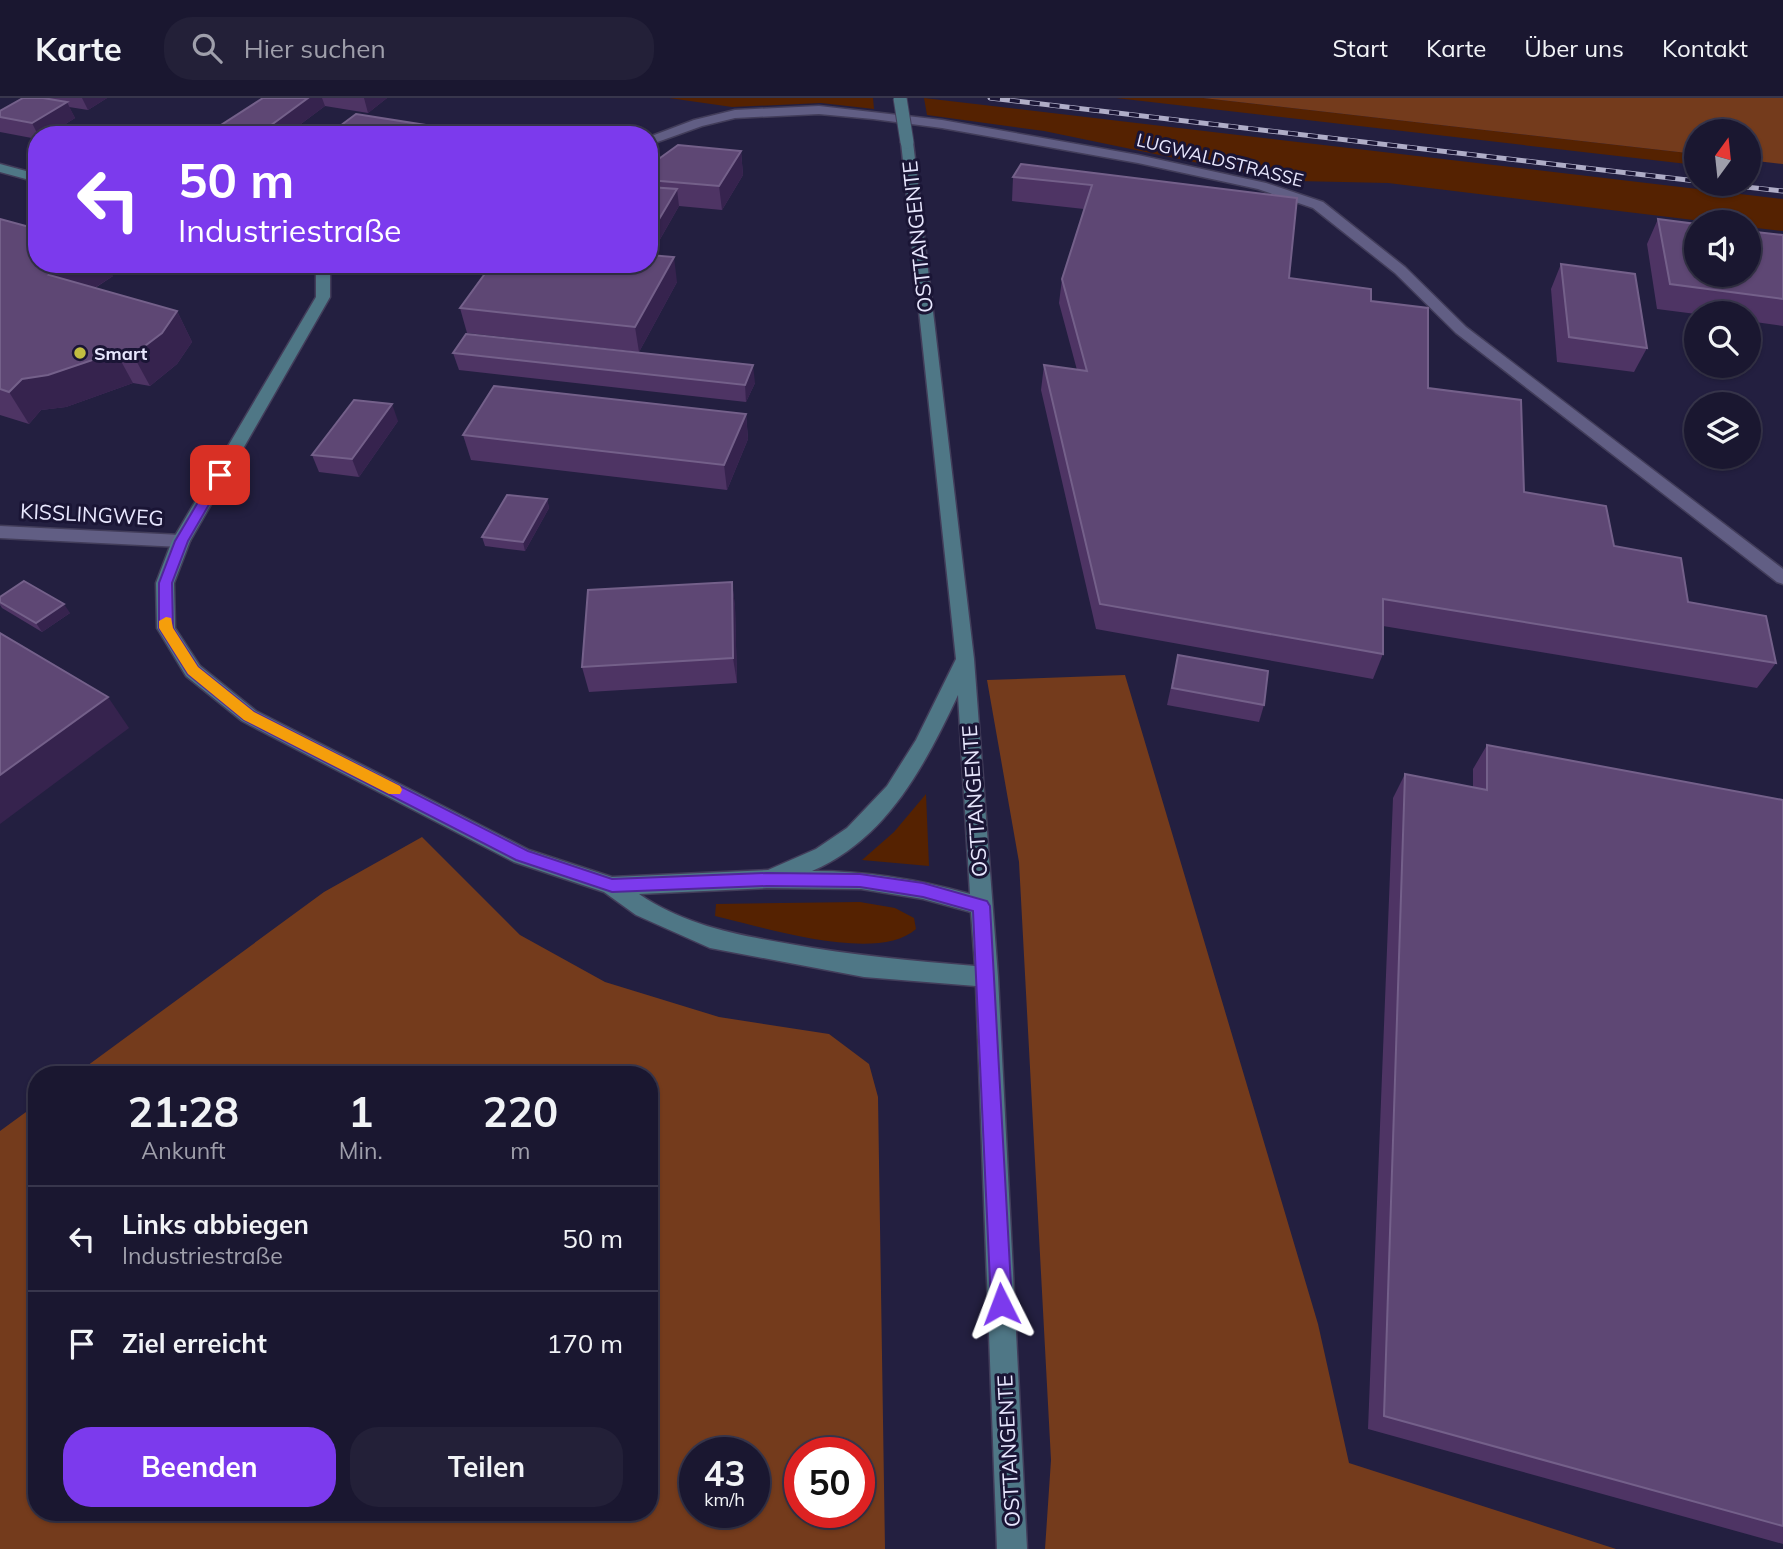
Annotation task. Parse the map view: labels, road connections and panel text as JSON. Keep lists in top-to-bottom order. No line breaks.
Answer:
{"streets":{"main road":["OSTTANGENTE"],"street":["LUGWALDSTRASSE","KISSLINGWEG"]},"places":["Smart"],"north":"top","page":{"header":"Karte","search":"Hier suchen","nav":["Start","Karte","Über uns","Kontakt"],"turn":["50 m","Industriestraße"],"eta":["21:28","Ankunft","1","Min.","220","m"],"list":[{"name":"Links abbiegen","note":"Industriestraße","value":"50 m"},{"name":"Ziel erreicht","value":"170 m"}],"buttons":["Beenden","Teilen"],"speed":"43 km/h","limit":"50"}}
